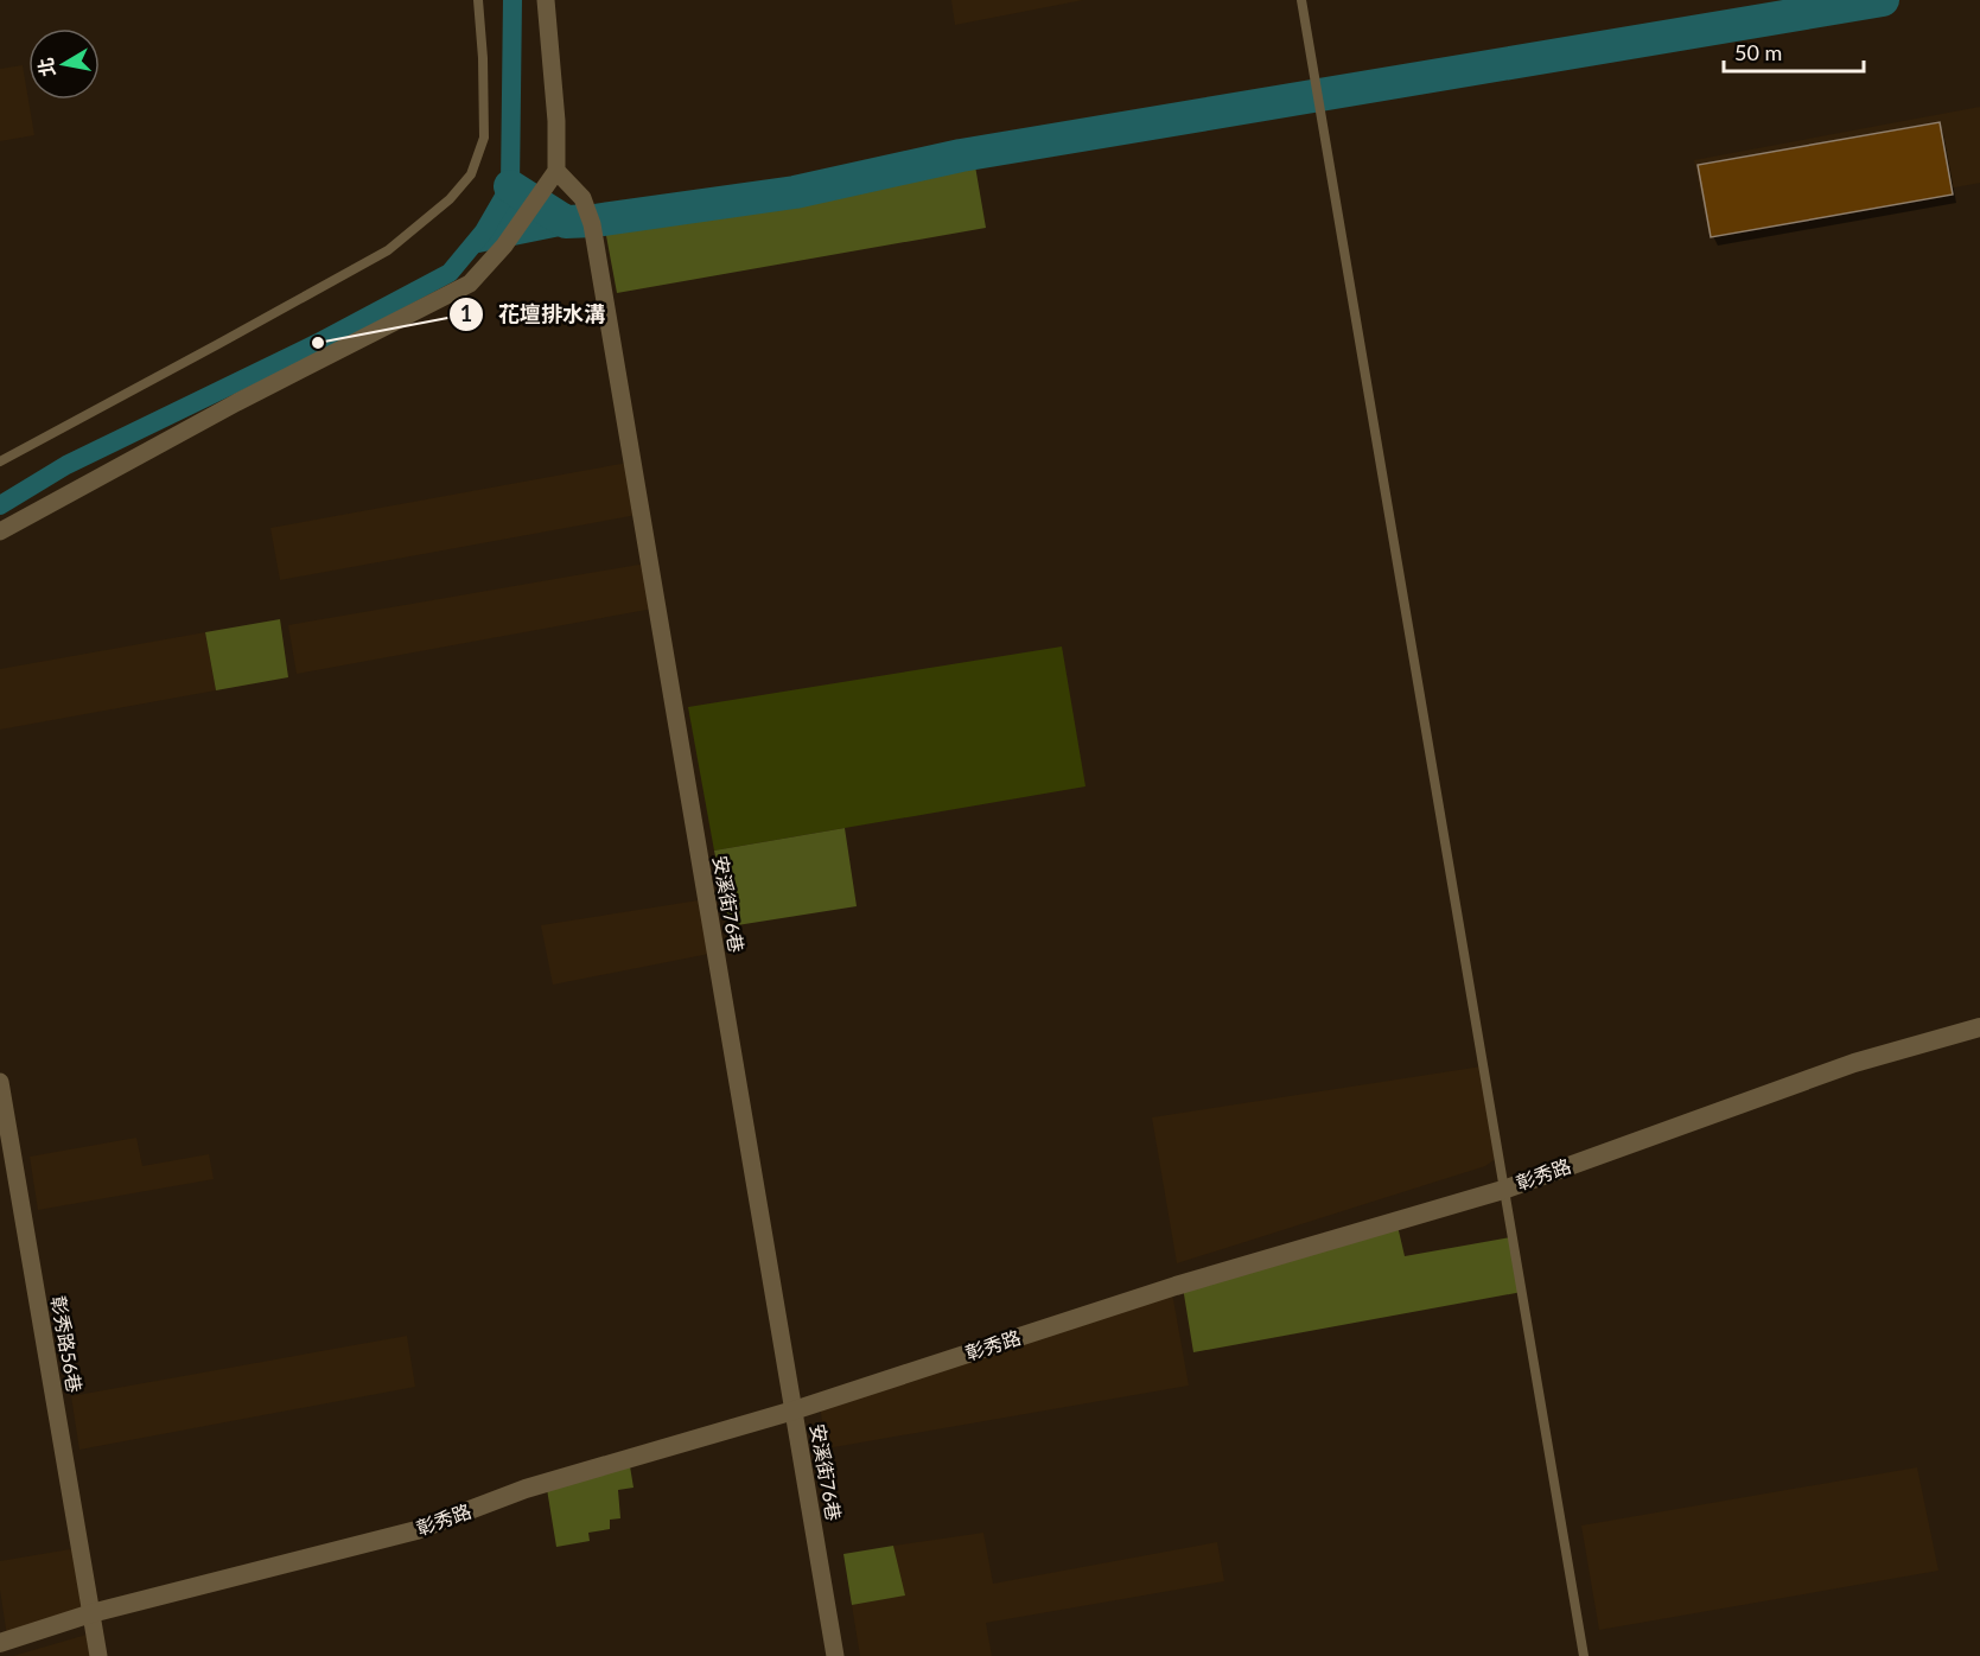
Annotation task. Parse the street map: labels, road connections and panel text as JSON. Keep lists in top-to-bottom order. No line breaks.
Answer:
{"streets":{"street":["安溪街76巷","彰秀路","彰秀路56巷"]},"crossings":[["安溪街76巷","彰秀路"],["彰秀路","彰秀路56巷"]],"places":["花壇排水溝"],"scale_bar":"50 m","north":"left"}
